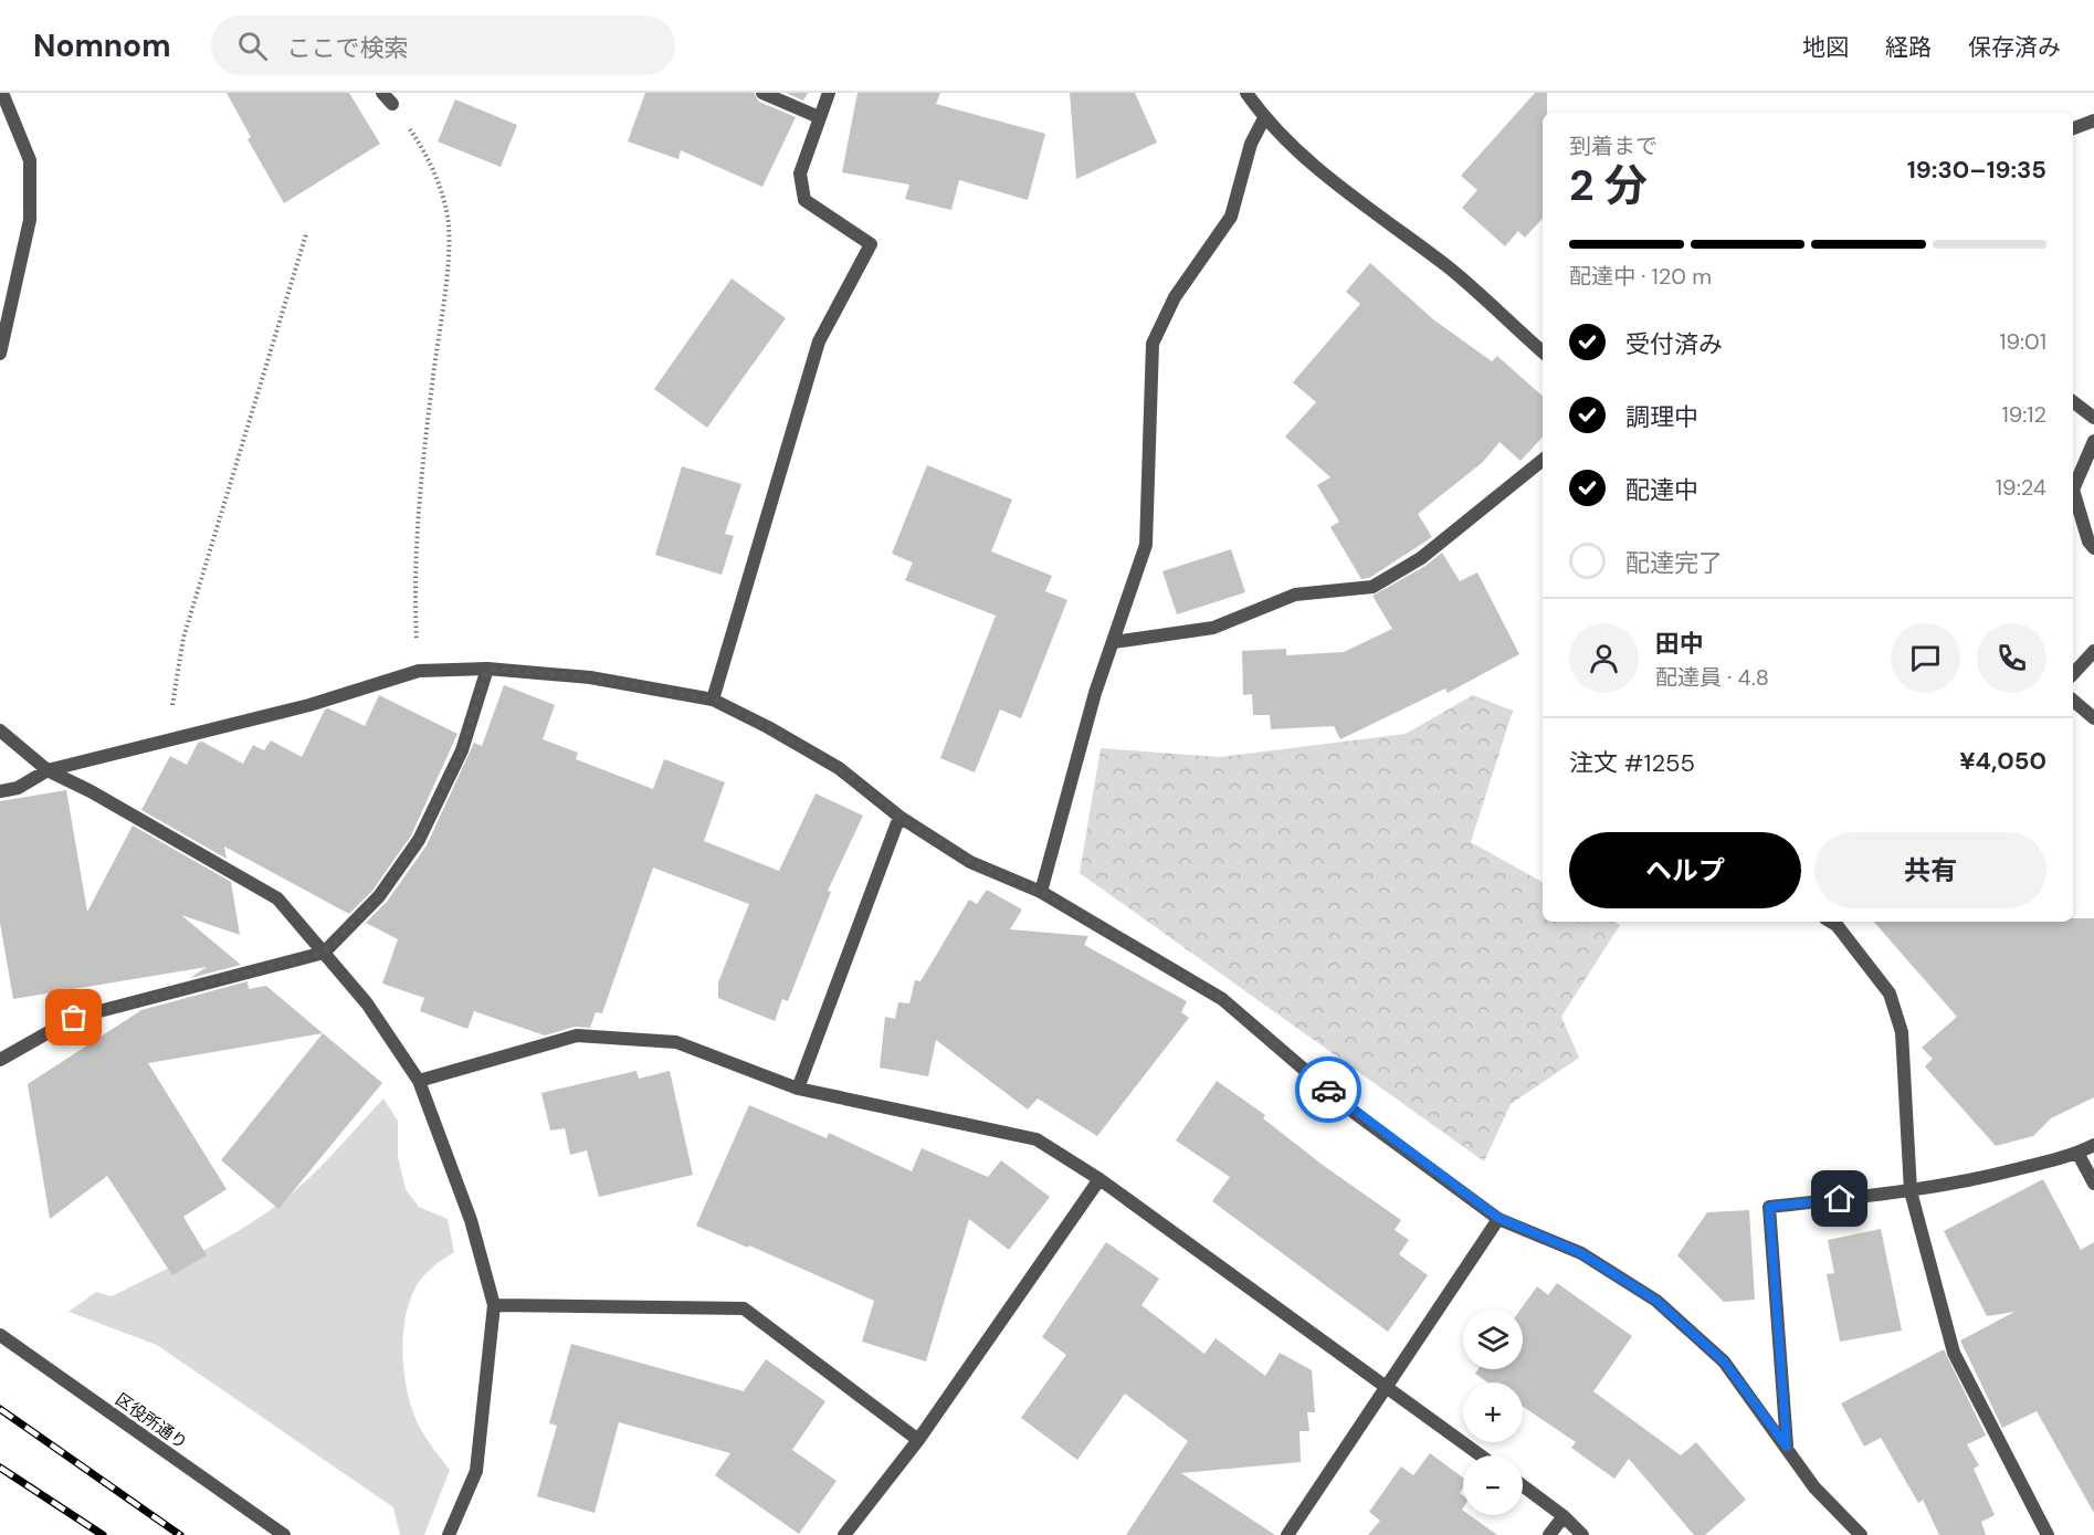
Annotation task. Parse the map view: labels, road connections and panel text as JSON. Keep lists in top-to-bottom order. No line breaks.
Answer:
{"streets":{"street":["区役所通り"]},"page":{"header":"Nomnom","search":"ここで検索","nav":["地図","経路","保存済み"],"heading":["2 分","到着まで","19:30–19:35"],"panel":["田中","配達員 · 4.8","注文 #1255","¥4,050"],"bar":"配達中 · 120 m","list":[["受付済み","19:01"],["調理中","19:12"],["配達中","19:24"],"配達完了"],"buttons":["ヘルプ","共有"],"map_buttons":["+","−"]}}
